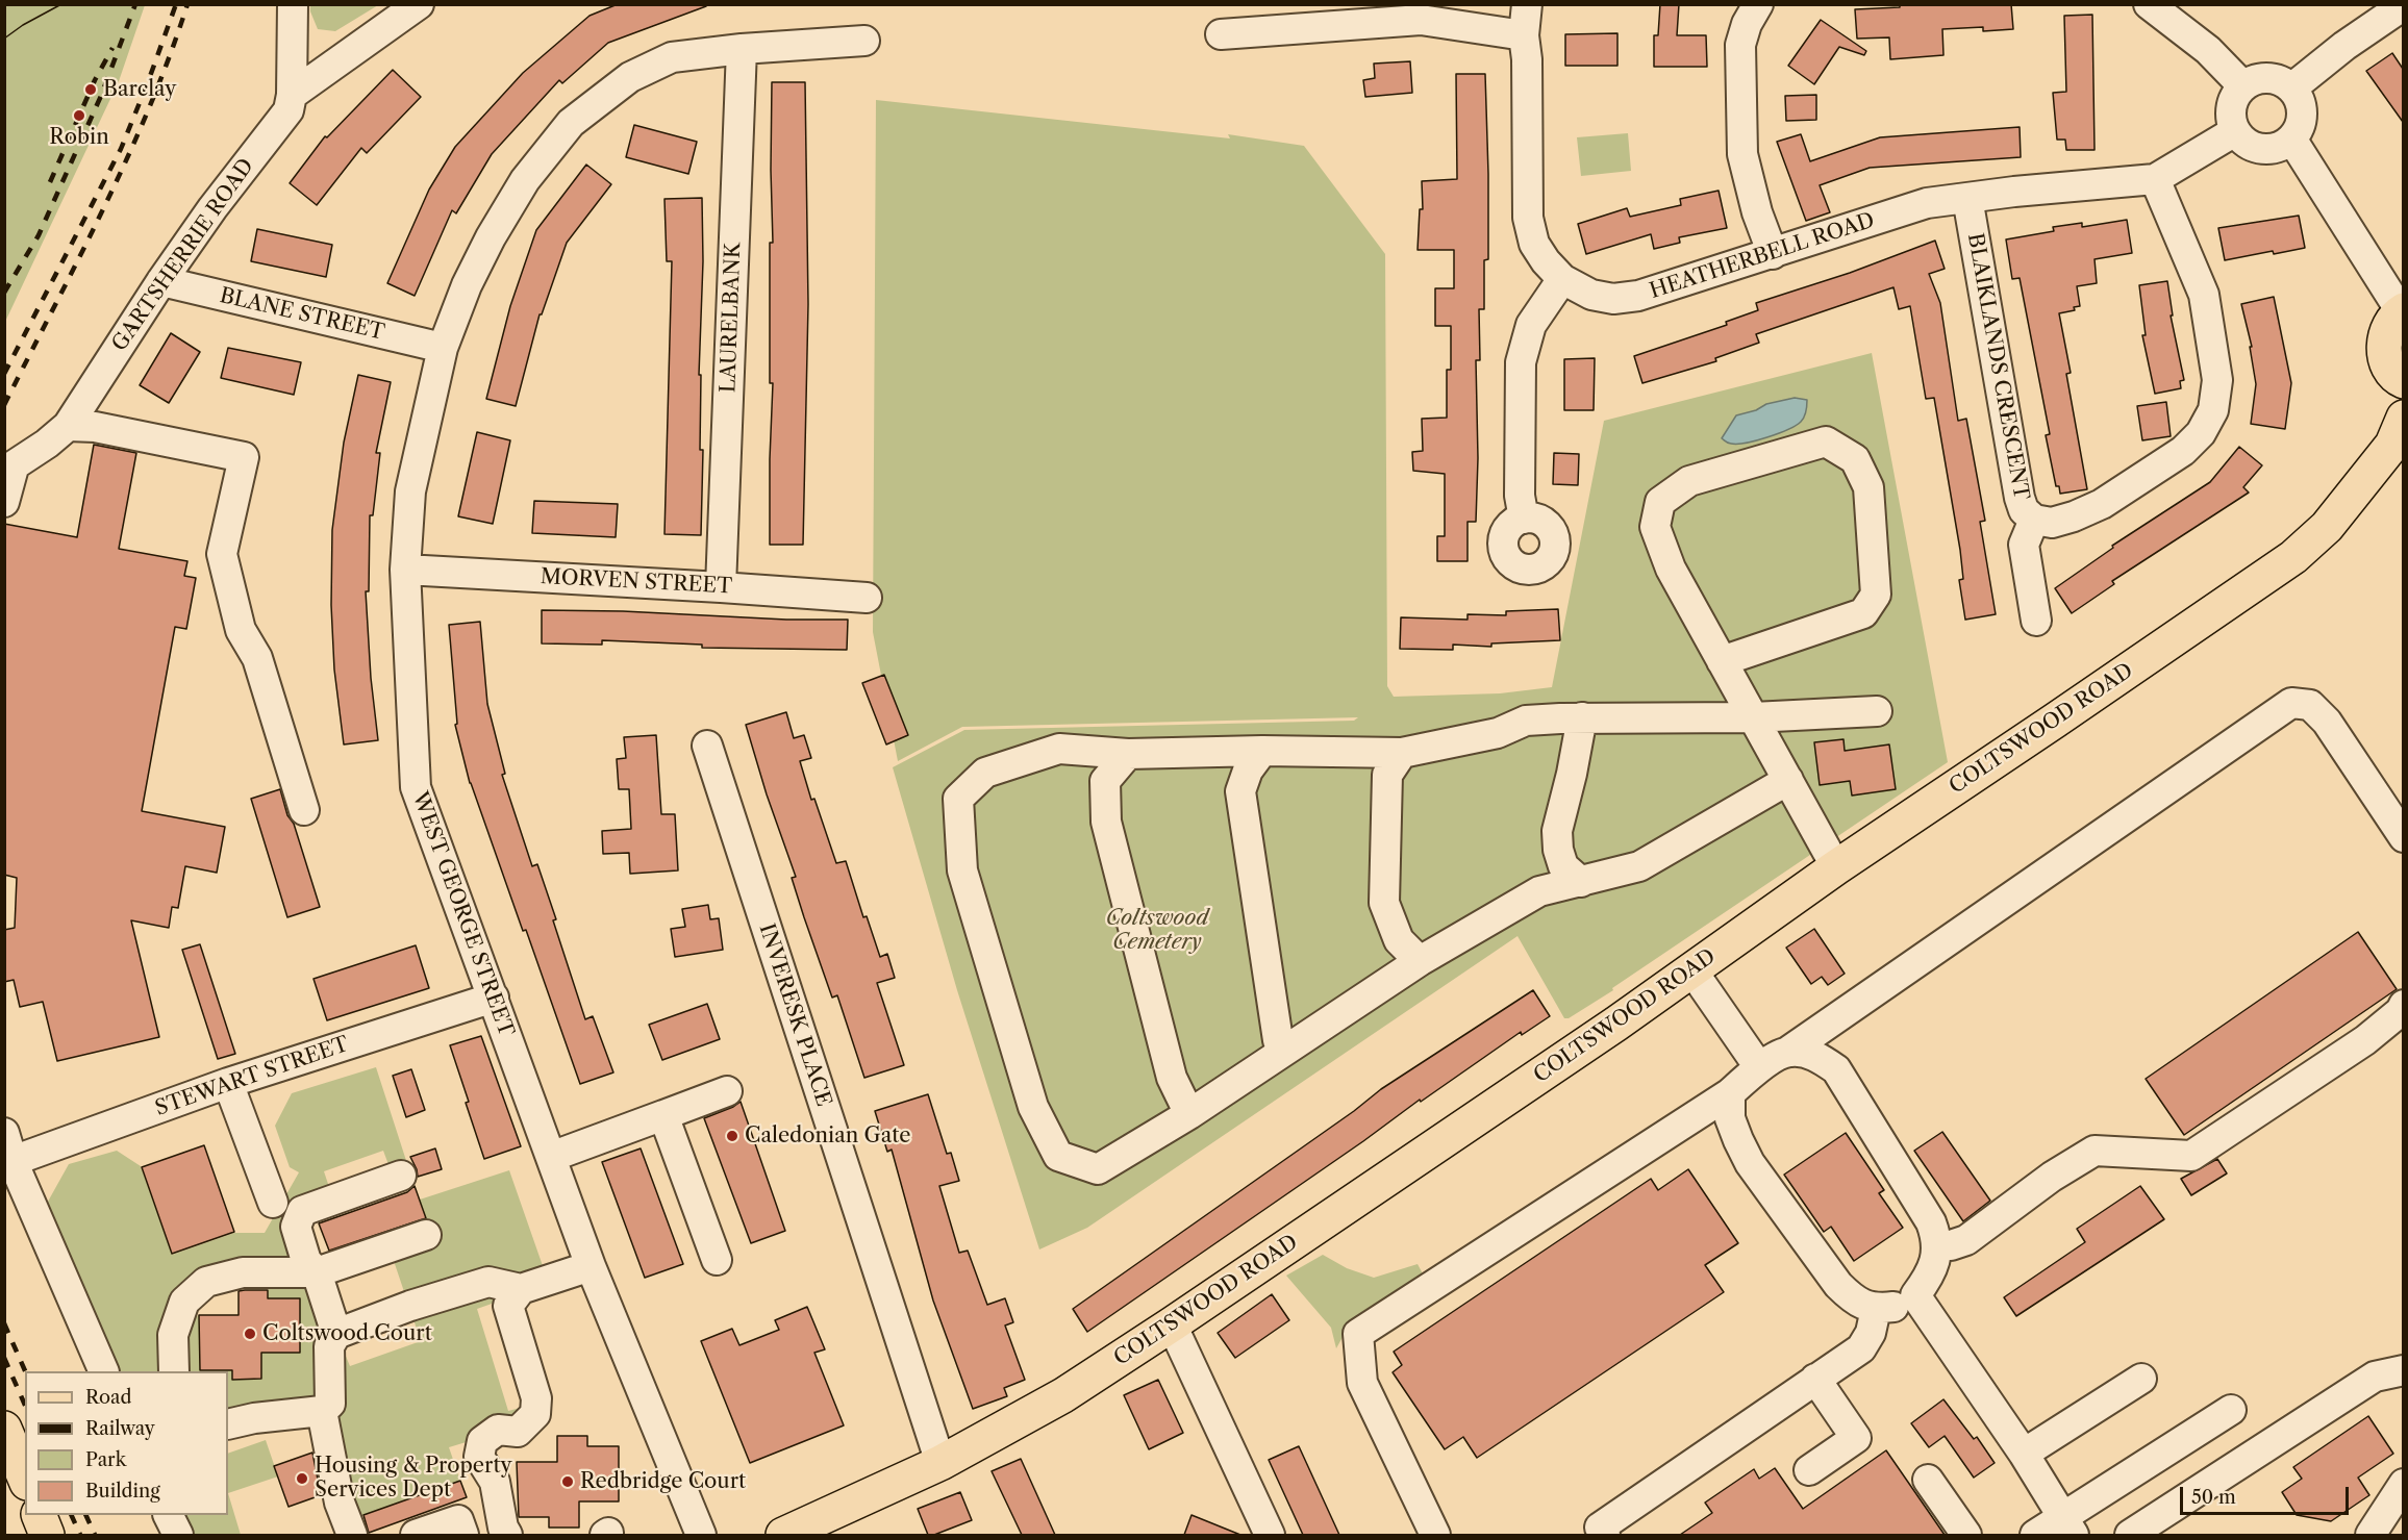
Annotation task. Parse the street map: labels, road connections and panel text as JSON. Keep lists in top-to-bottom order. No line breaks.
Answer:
{"streets":{"main road":["COLTSWOOD ROAD"],"street":["GARTSHERRIE ROAD","HEATHERBELL ROAD","BLANE STREET","LAURELBANK","BLAIKLANDS CRESCENT","MORVEN STREET","WEST GEORGE STREET","INVERESK PLACE","STEWART STREET"]},"crossings":[["GARTSHERRIE ROAD","BLANE STREET"],["HEATHERBELL ROAD","BLAIKLANDS CRESCENT"],["BLANE STREET","WEST GEORGE STREET"],["LAURELBANK","MORVEN STREET"],["LAURELBANK","WEST GEORGE STREET"],["MORVEN STREET","WEST GEORGE STREET"],["COLTSWOOD ROAD","INVERESK PLACE"],["WEST GEORGE STREET","STEWART STREET"]],"parks":["Coltswood Cemetery"],"places":["Barclay","Robin","Caledonian Gate","Coltswood Court","Housing & Property Services Dept","Redbridge Court"],"legend":["Road","Railway","Park","Building"],"scale_bar":"50 m"}
